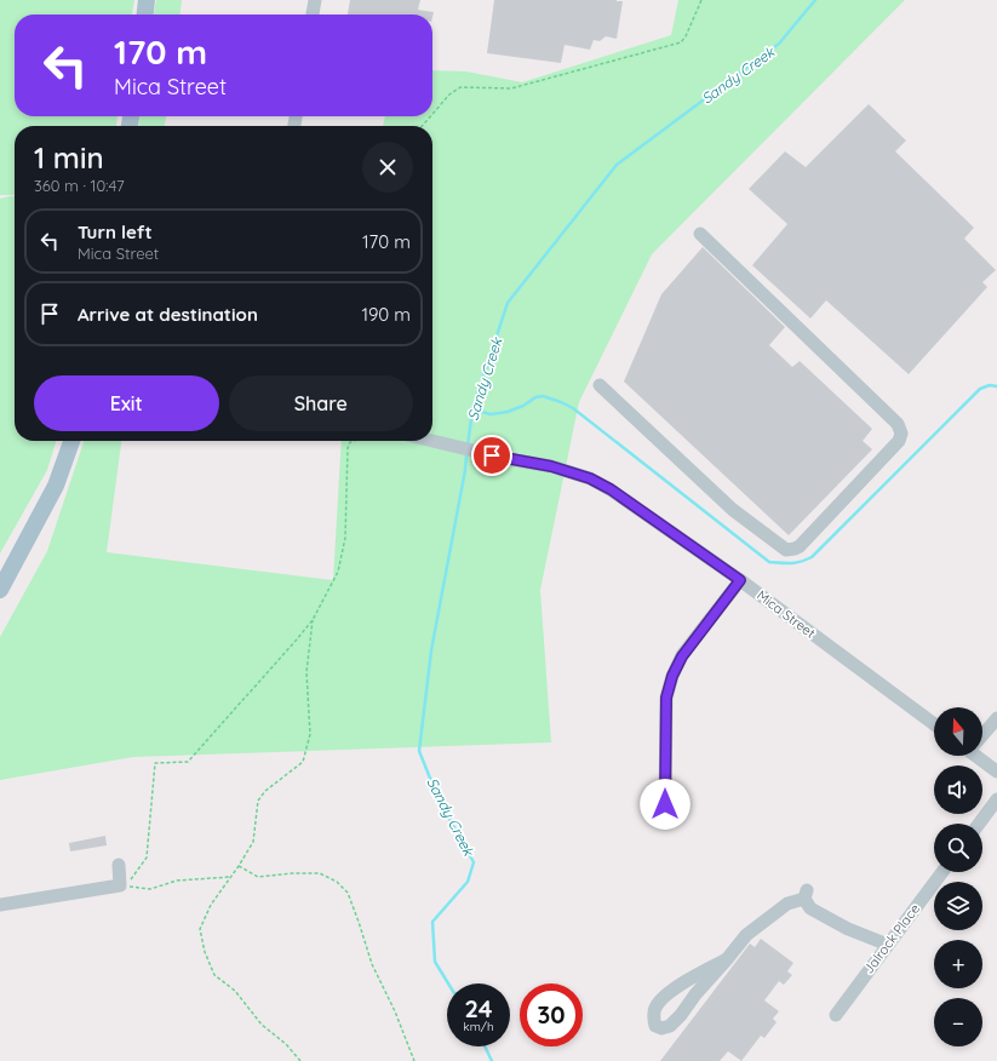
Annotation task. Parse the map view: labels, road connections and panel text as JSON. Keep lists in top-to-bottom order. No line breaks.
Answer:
{"streets":{"street":["Mica Street","Jalrock Place"]},"water":["Sandy Creek"],"north":"top","page":{"turn":["170 m","Mica Street"],"heading":["1 min","360 m · 10:47"],"list":[{"name":"Turn left","note":"Mica Street","value":"170 m"},{"name":"Arrive at destination","value":"190 m"}],"buttons":["Exit","Share"],"map_buttons":["+","−"],"speed":"24 km/h","limit":"30"}}
